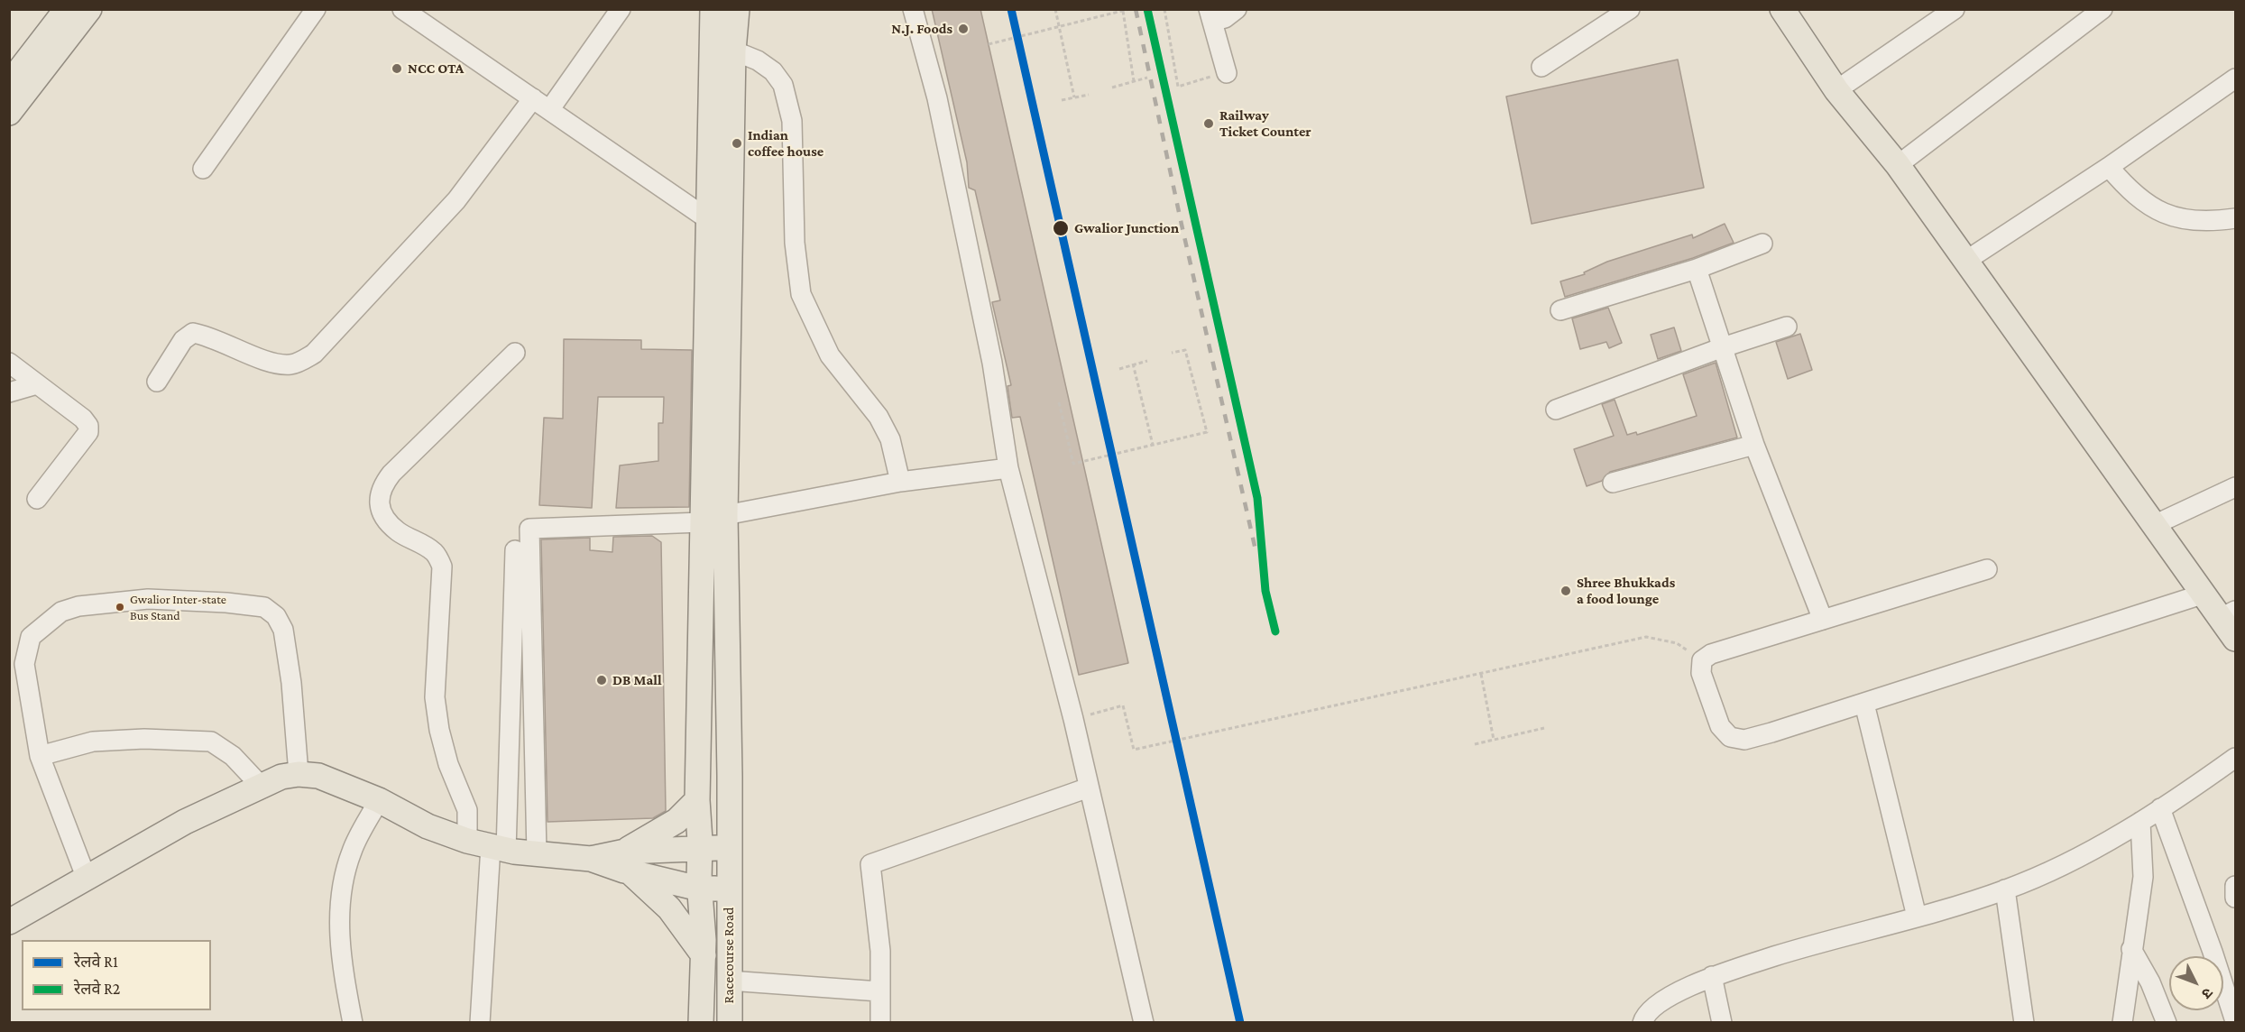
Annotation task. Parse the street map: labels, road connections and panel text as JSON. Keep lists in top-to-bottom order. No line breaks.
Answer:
{"streets":{"main road":["Racecourse Road"]},"places":["N.J. Foods","NCC OTA","Railway Ticket Counter","Indian coffee house","Gwalior Junction","Shree Bhukkads a food lounge","Gwalior Inter-state Bus Stand","DB Mall"],"lines":["rail line R1","rail line R2"],"legend":["रेलवे R1","रेलवे R2"],"north":"bottom right"}
